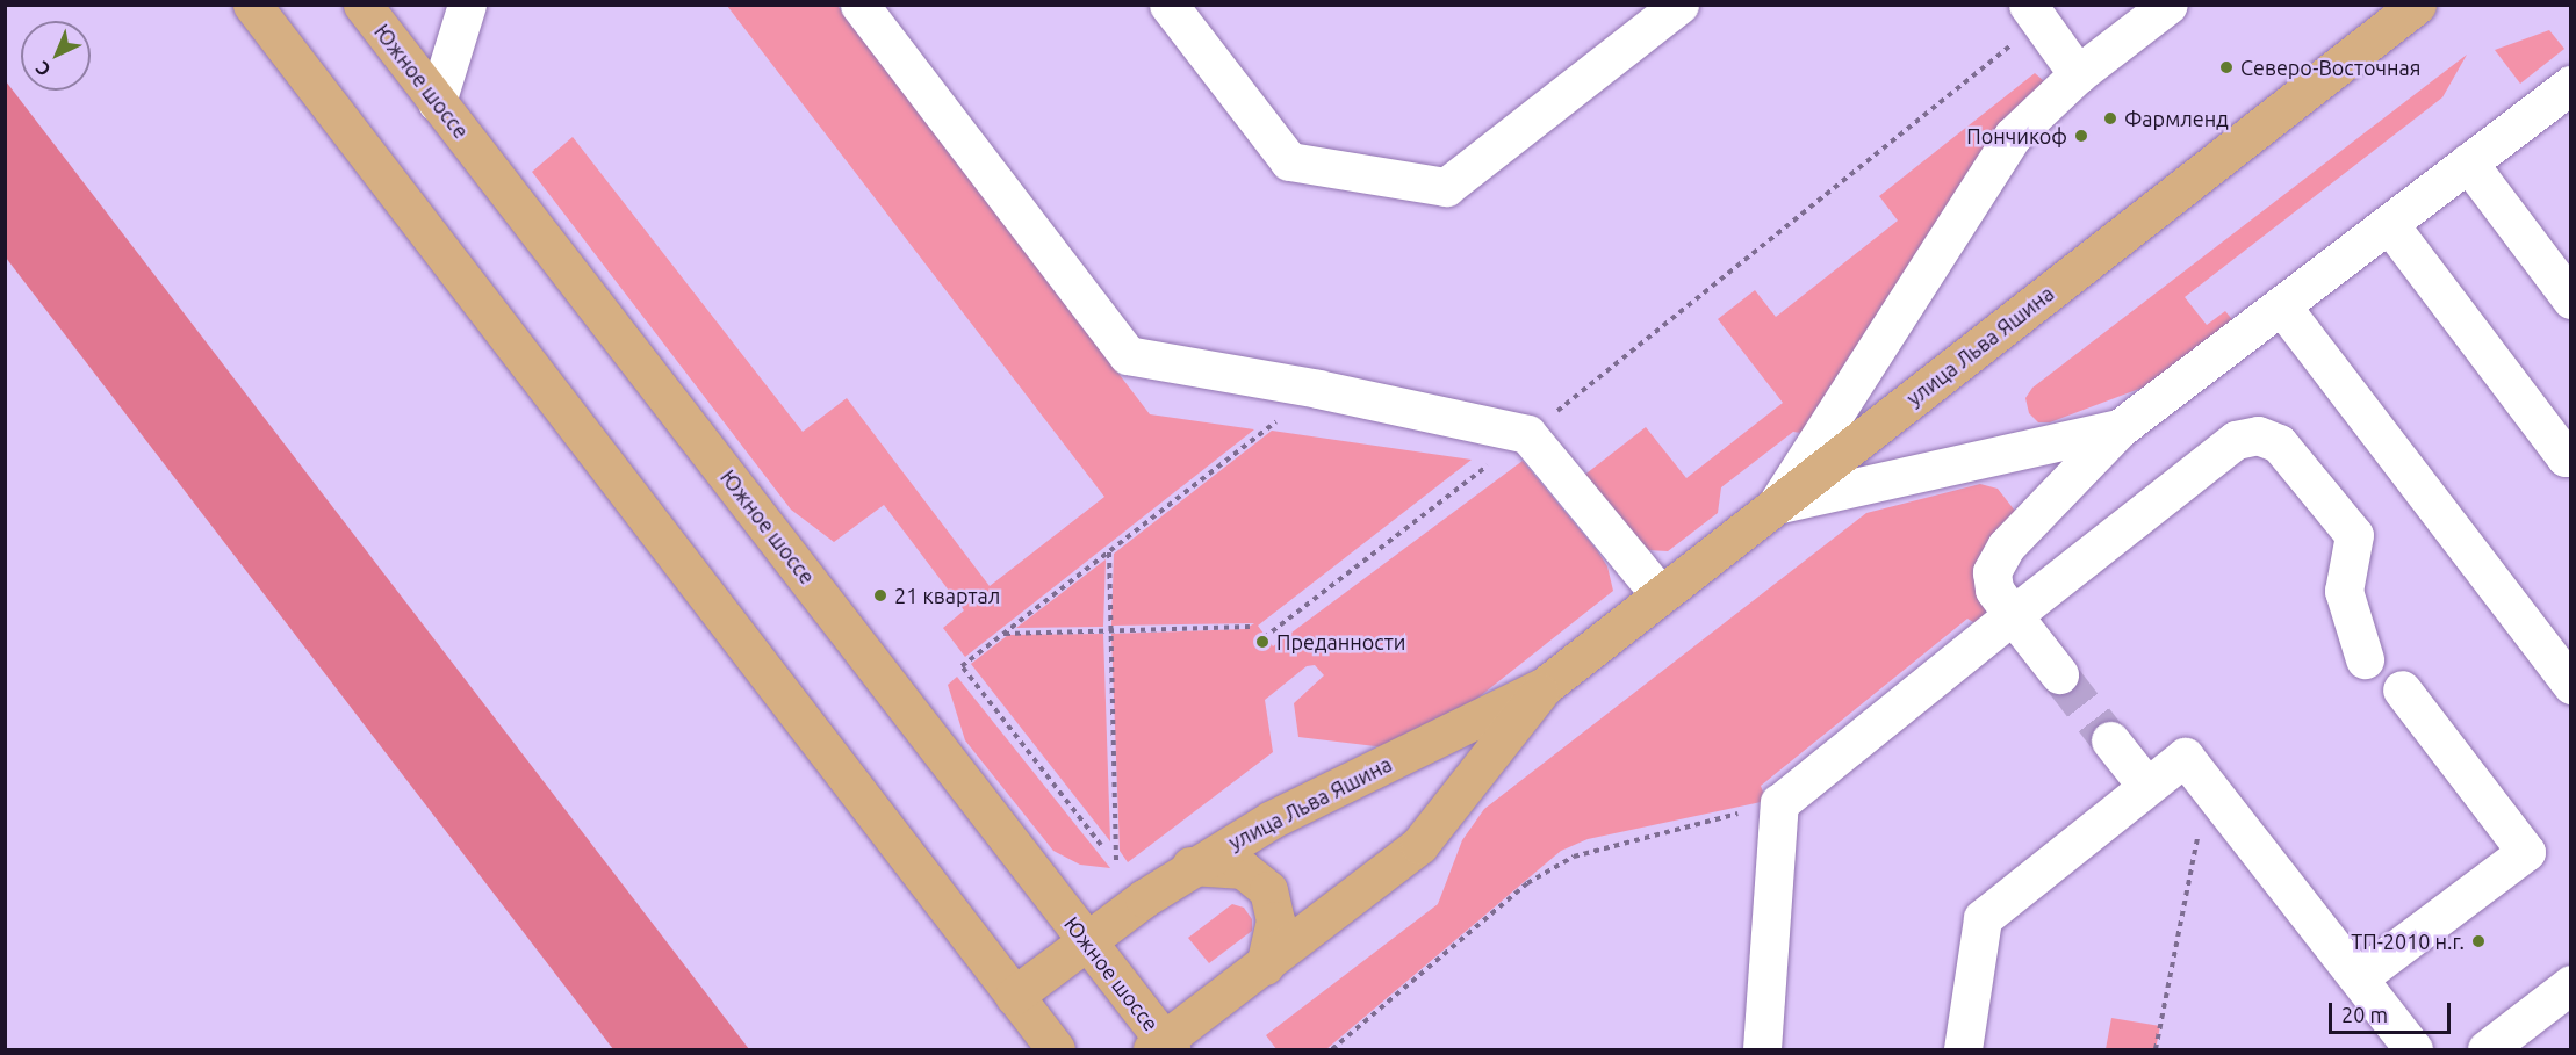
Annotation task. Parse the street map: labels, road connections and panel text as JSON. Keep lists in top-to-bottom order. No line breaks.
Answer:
{"streets":{"main road":["Южное шоссе","улица Льва Яшина"]},"crossings":[["Южное шоссе","улица Льва Яшина"]],"places":["Северо-Восточная","Фармленд","Пончикоф","21 квартал","Преданности","ТП-2010 н.г."],"scale_bar":"20 m","north":"bottom left"}
